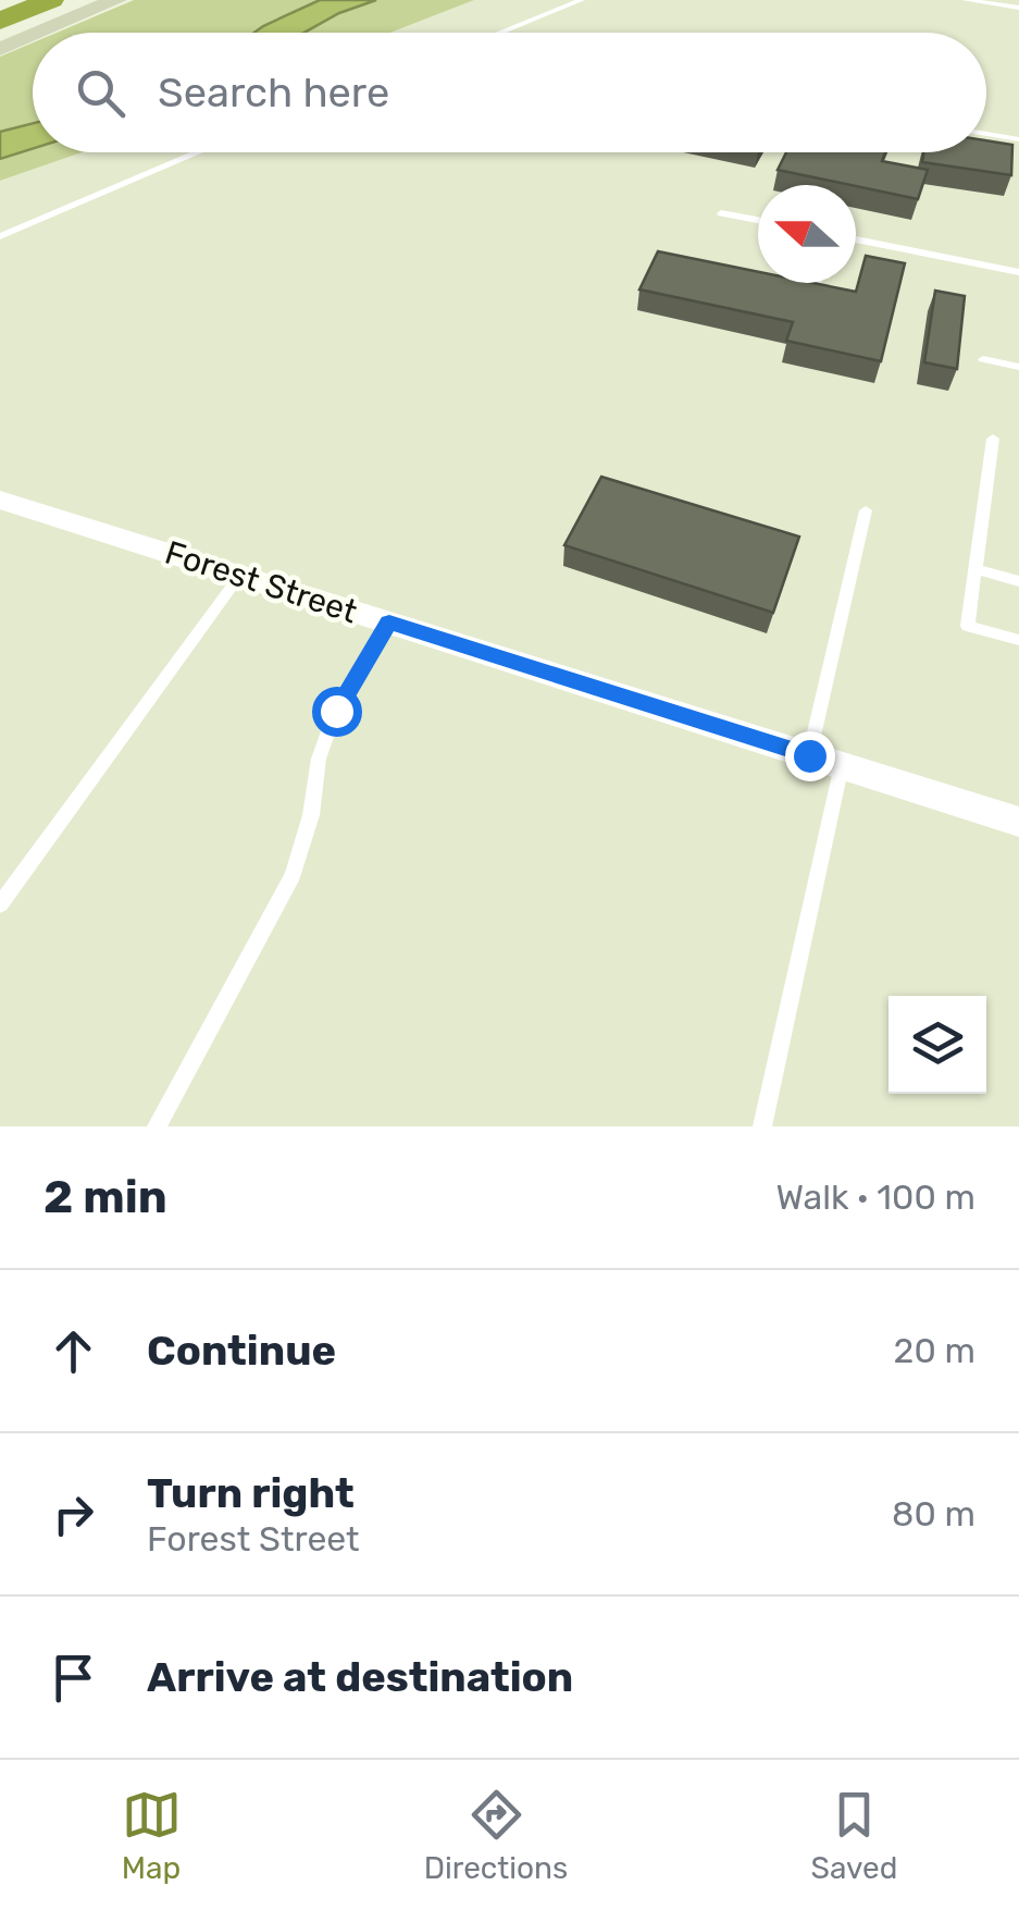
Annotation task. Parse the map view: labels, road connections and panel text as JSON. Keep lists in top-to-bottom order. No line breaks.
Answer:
{"streets":{"street":["Forest Street"]},"north":"left","page":{"search":"Search here","heading":["2 min","Walk · 100 m"],"list":[["Continue","20 m"],["Turn right","Forest Street","80 m"],"Arrive at destination"],"nav":["Map","Directions","Saved"]}}
